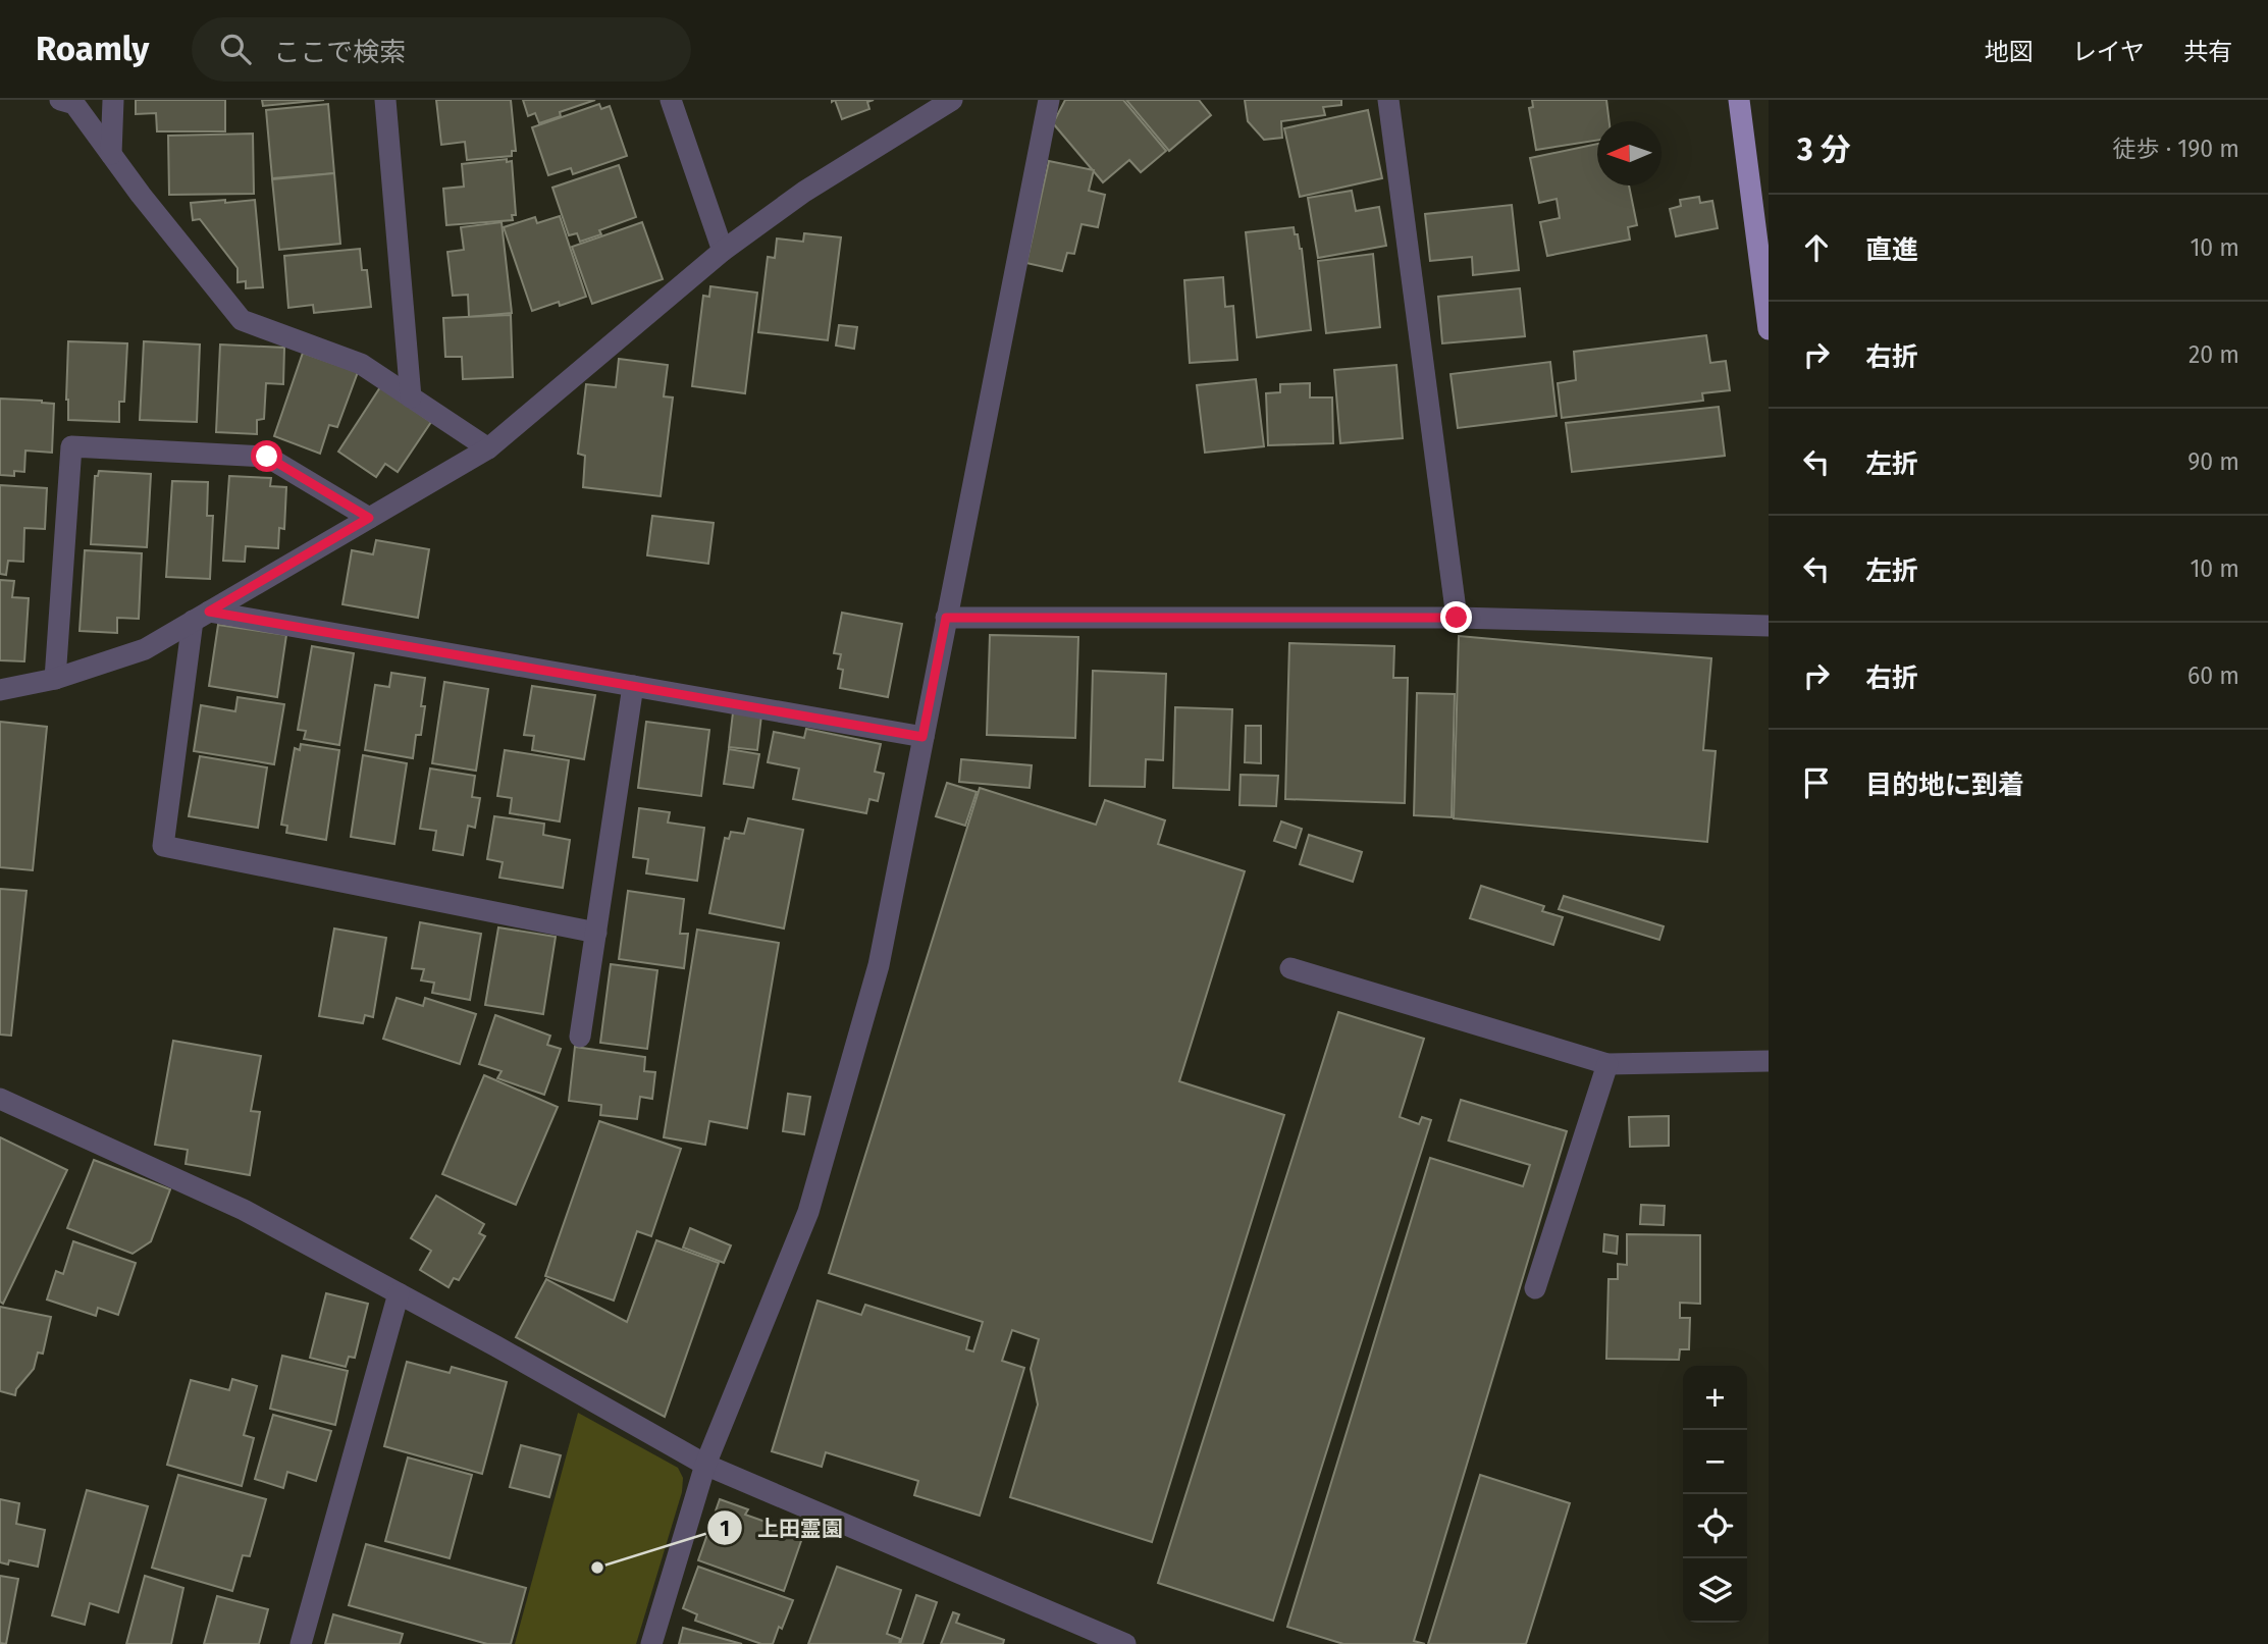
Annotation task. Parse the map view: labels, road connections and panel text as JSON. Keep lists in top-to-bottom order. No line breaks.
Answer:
{"places":["上田霊園"],"north":"left","page":{"header":"Roamly","search":"ここで検索","nav":["地図","レイヤ","共有"],"heading":["3 分","徒歩 · 190 m"],"list":[["直進","10 m"],["右折","20 m"],["左折","90 m"],["左折","10 m"],["右折","60 m"],"目的地に到着"],"map_buttons":["+","−"]}}
